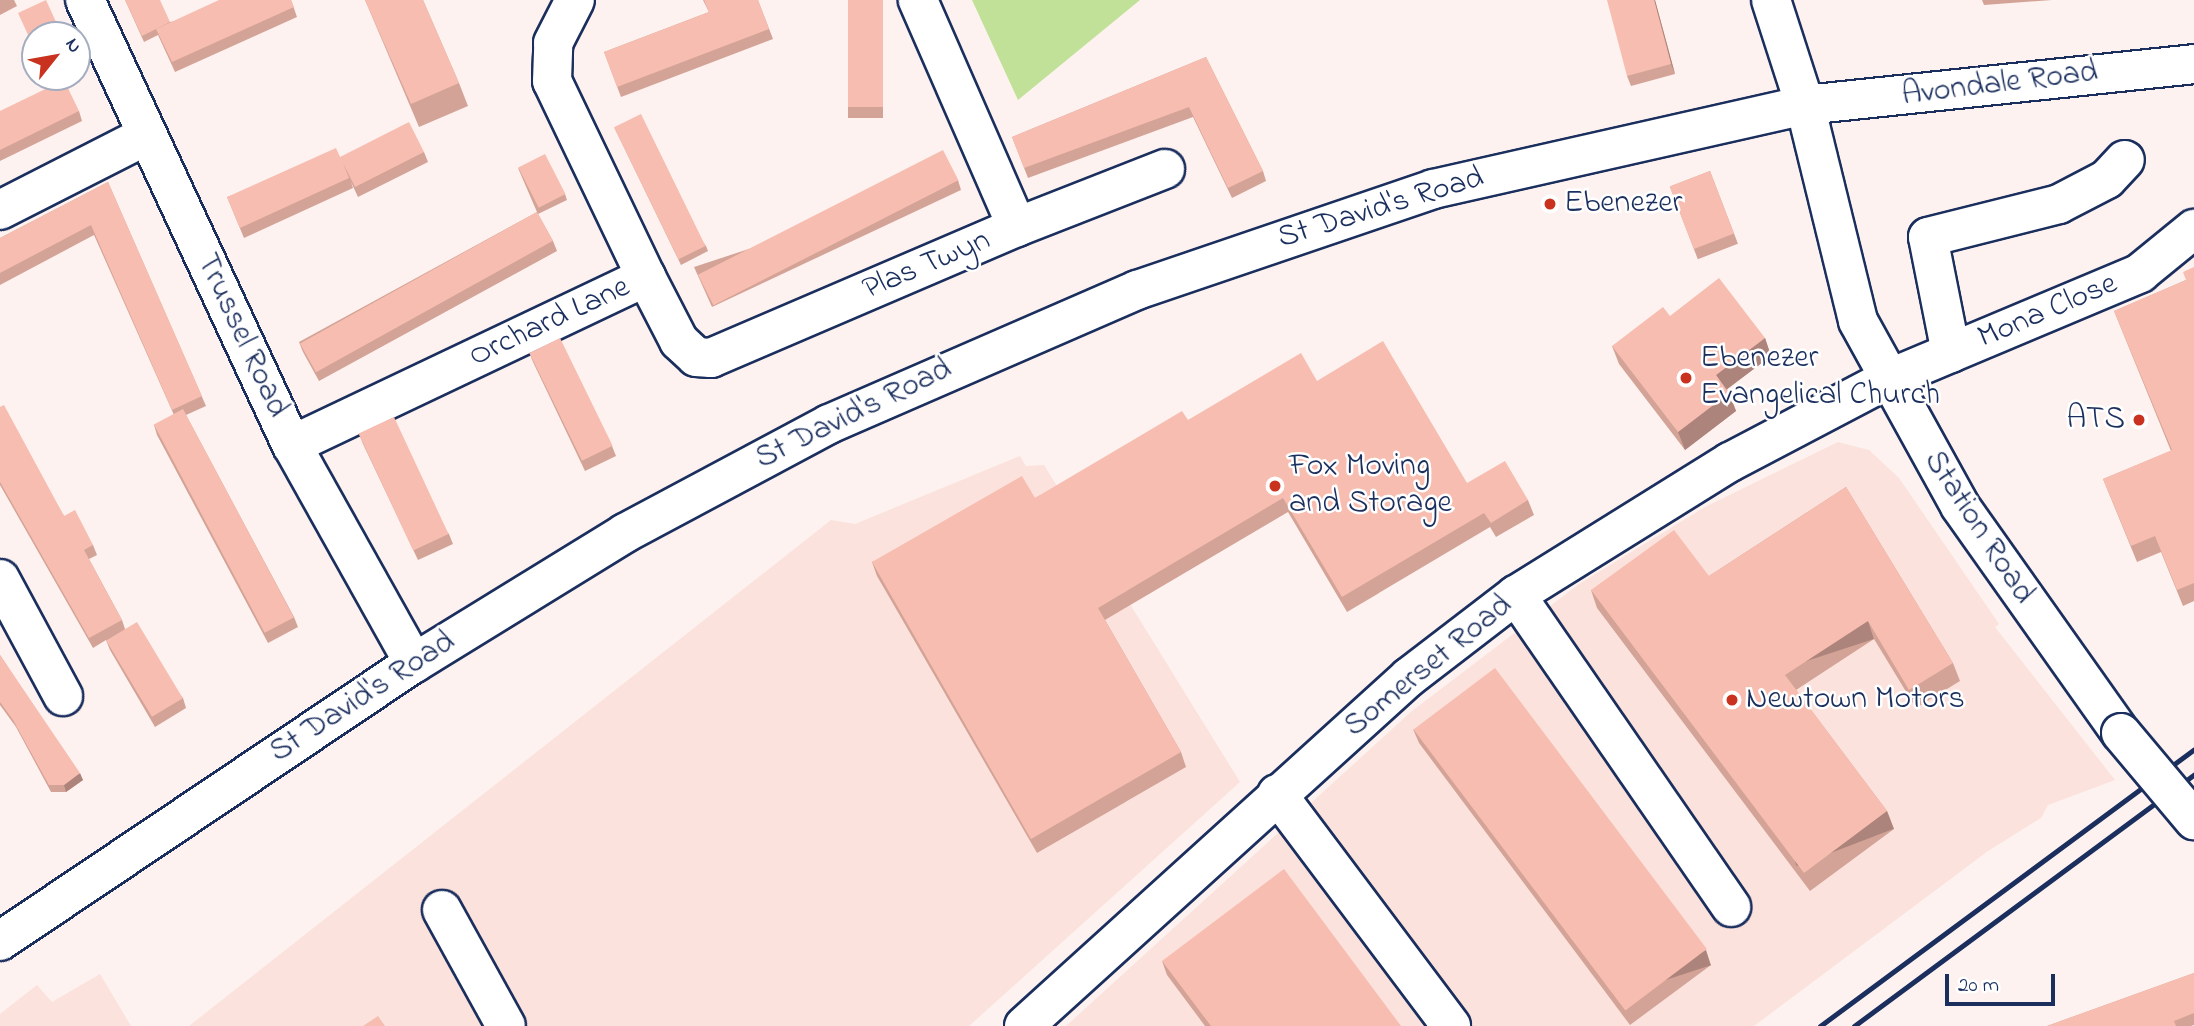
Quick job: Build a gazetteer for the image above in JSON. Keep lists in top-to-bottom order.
{
  "streets": {
    "street": [
      "Avondale Road",
      "St David's Road",
      "Plas Twyn",
      "Mona Close",
      "Orchard Lane",
      "Trussel Road",
      "Station Road",
      "Somerset Road"
    ]
  },
  "crossings": [
    ["Avondale Road", "St David's Road"],
    ["Avondale Road", "Station Road"],
    ["St David's Road", "Trussel Road"],
    ["St David's Road", "Station Road"],
    ["Plas Twyn", "Orchard Lane"],
    ["Mona Close", "Station Road"],
    ["Mona Close", "Somerset Road"],
    ["Orchard Lane", "Trussel Road"],
    ["Station Road", "Somerset Road"]
  ],
  "places": [
    "Ebenezer",
    "Ebenezer Evangelical Church",
    "ATS",
    "Fox Moving and Storage",
    "Newtown Motors"
  ],
  "scale_bar": "20 m",
  "north": "top right"
}
